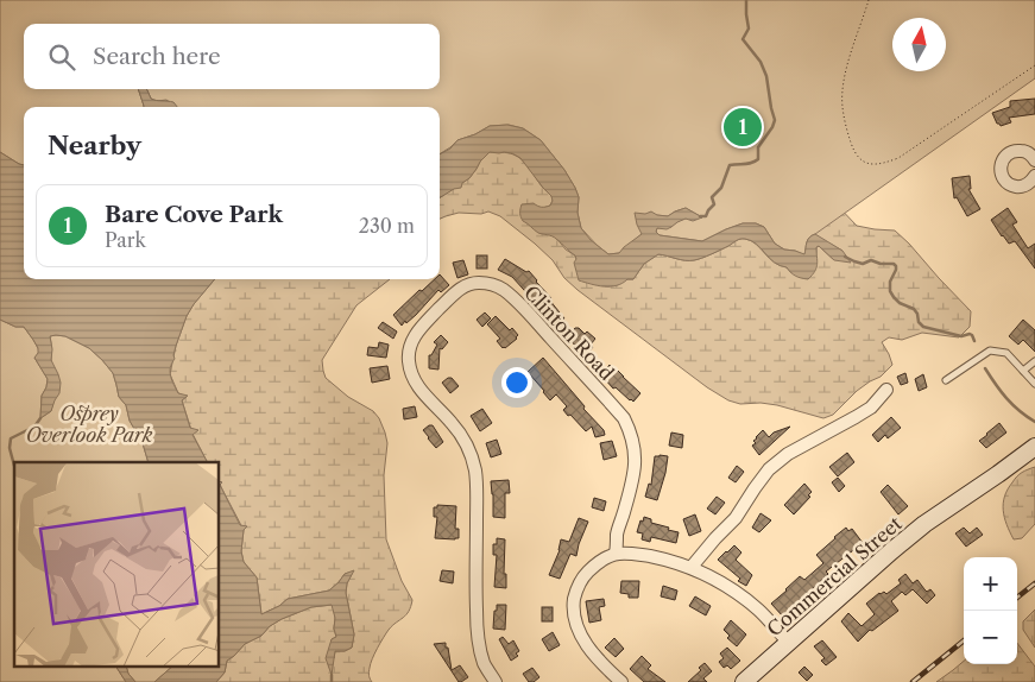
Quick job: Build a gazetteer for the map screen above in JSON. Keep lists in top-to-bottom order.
{
  "streets": {
    "main road": ["Commercial Street"],
    "street": ["Clinton Road"]
  },
  "parks": ["Osprey Overlook Park"],
  "north": "top",
  "page": {
    "search": "Search here",
    "pins": "1",
    "heading": "Nearby",
    "list": [
      {
        "mark": "1",
        "name": "Bare Cove Park",
        "note": "Park",
        "value": "230 m"
      }
    ],
    "map_buttons": ["+", "−"]
  }
}
